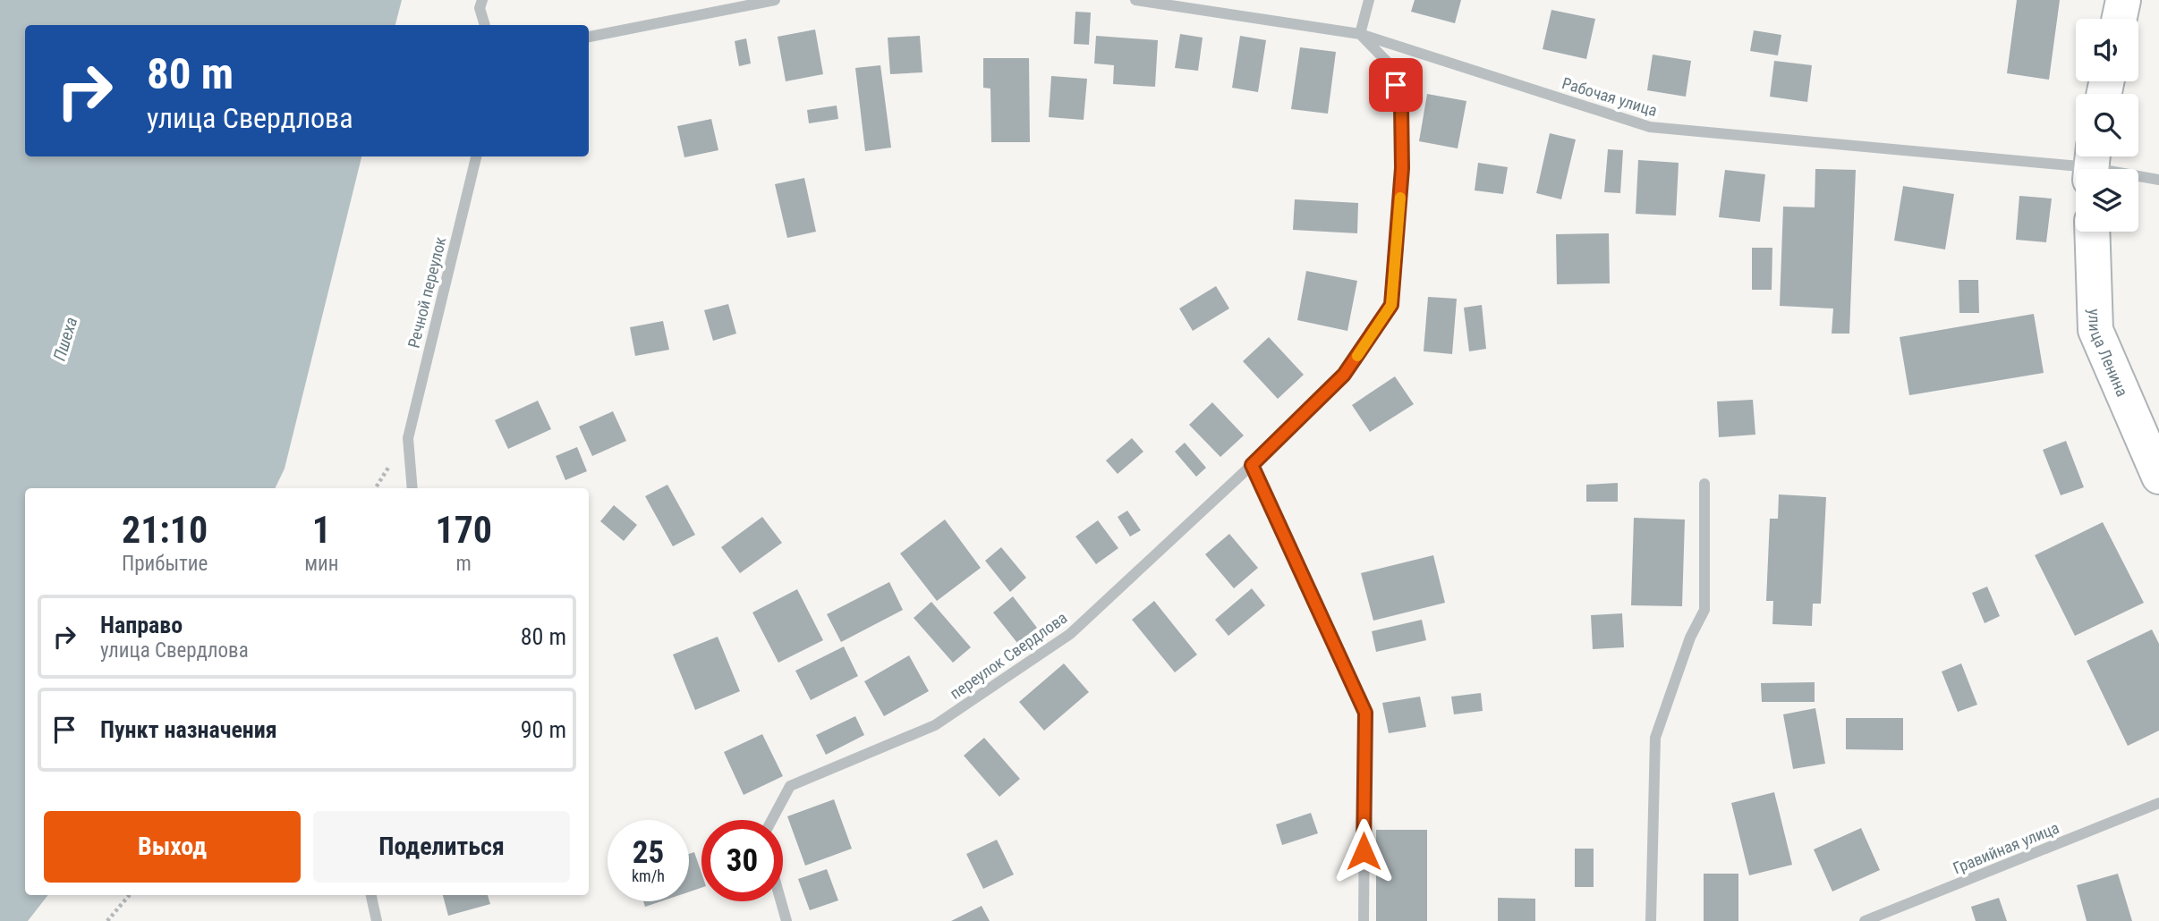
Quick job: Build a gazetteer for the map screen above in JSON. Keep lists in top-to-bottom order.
{
  "streets": {
    "main road": ["улица Ленина"],
    "street": [
      "Рабочая улица",
      "Речной переулок",
      "переулок Свердлова",
      "Гравийная улица"
    ]
  },
  "crossings": [
    ["Рабочая улица", "переулок Свердлова"]
  ],
  "water": ["Пшеха"],
  "page": {
    "turn": ["80 m", "улица Свердлова"],
    "eta": [
      "21:10",
      "Прибытие",
      "1",
      "мин",
      "170",
      "m"
    ],
    "list": [
      {
        "name": "Направо",
        "note": "улица Свердлова",
        "value": "80 m"
      },
      {
        "name": "Пункт назначения",
        "value": "90 m"
      }
    ],
    "buttons": ["Выход", "Поделиться"],
    "speed": "25 km/h",
    "limit": "30"
  }
}
